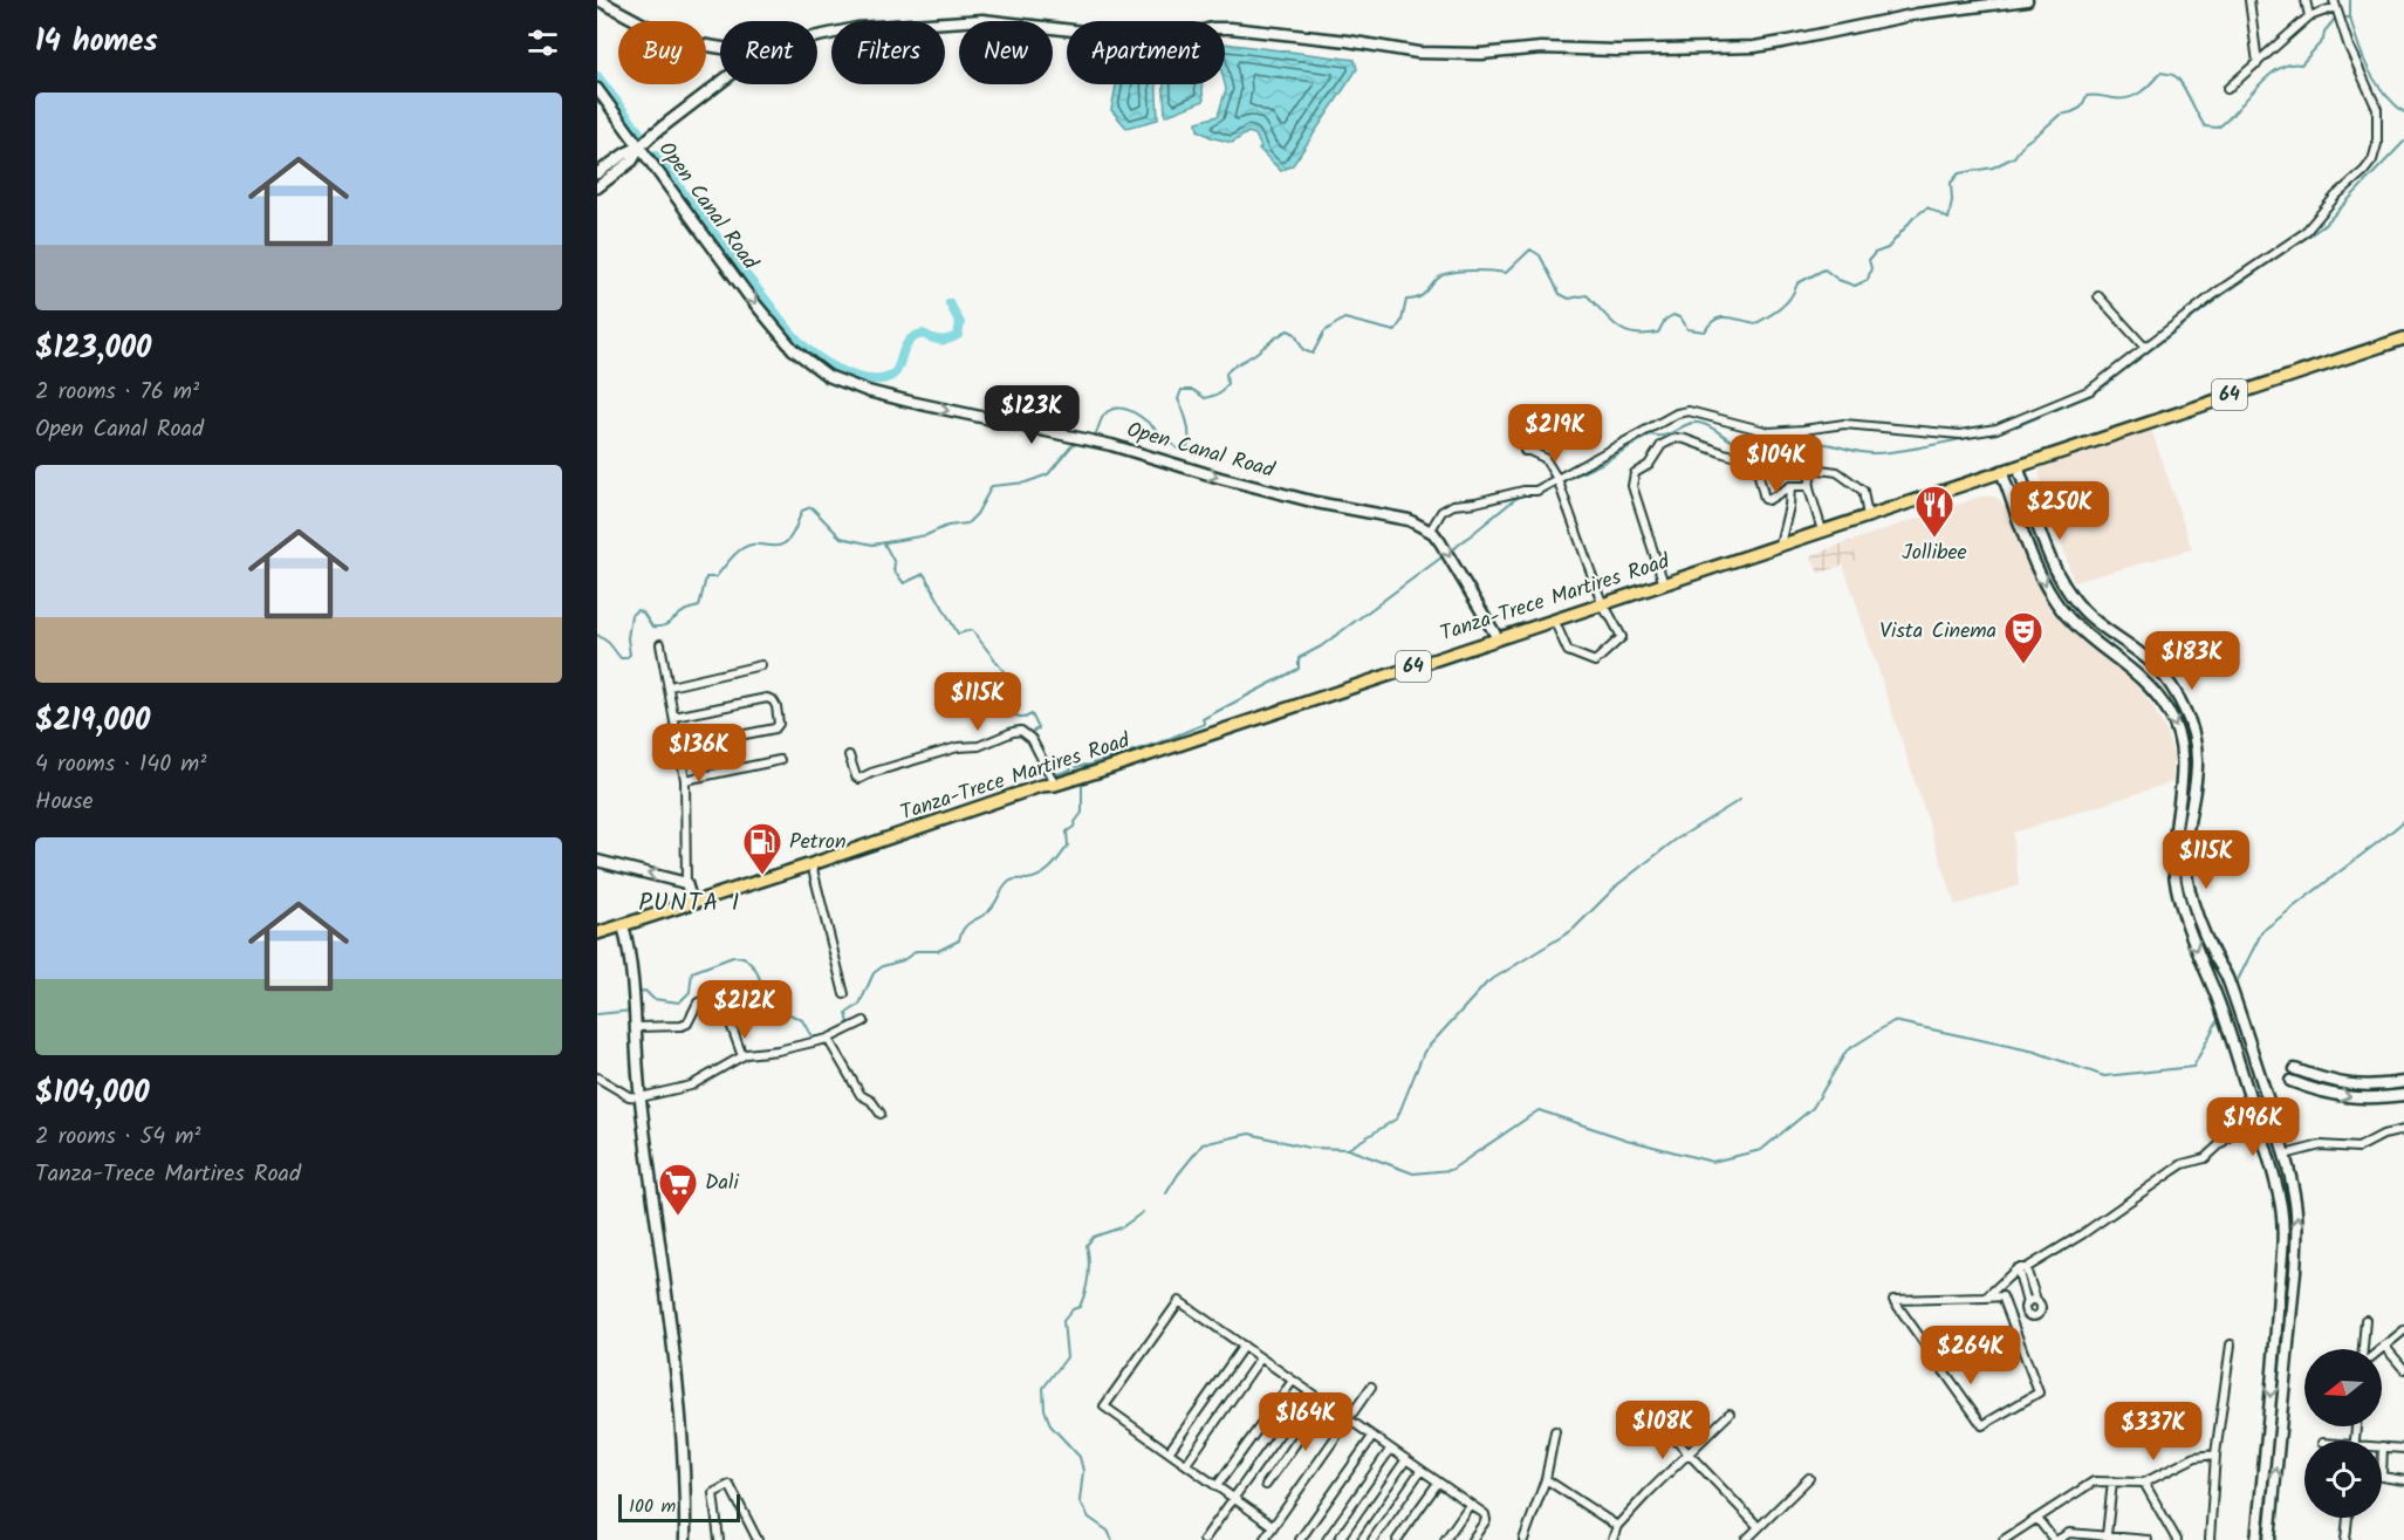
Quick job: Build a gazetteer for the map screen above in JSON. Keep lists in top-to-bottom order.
{
  "streets": {
    "main road": ["64", "Tanza-Trece Martires Road"],
    "street": ["Open Canal Road"]
  },
  "one_way": ["Open Canal Road"],
  "districts": ["PUNTA I"],
  "places": {
    "restaurant": ["Jollibee"],
    "theatre": ["Vista Cinema"],
    "fuel station": ["Petron"],
    "supermarket": ["Dali"]
  },
  "scale_bar": "100 m",
  "north": "left",
  "page": {
    "heading": "14 homes",
    "chip": [
      "Buy",
      "Rent",
      "Filters",
      "New",
      "Apartment"
    ],
    "list": [
      {
        "name": "$123,000",
        "note": "2 rooms · 76 m² · Open Canal Road"
      },
      {
        "name": "$219,000",
        "note": "4 rooms · 140 m² · House"
      },
      {
        "name": "$104,000",
        "note": "2 rooms · 54 m² · Tanza-Trece Martires Road"
      }
    ],
    "price": [
      "$123K",
      "$219K",
      "$104K",
      "$250K",
      "$183K",
      "$115K",
      "$136K",
      "$115K",
      "$212K",
      "$196K",
      "$264K",
      "$164K",
      "$108K",
      "$337K"
    ],
    "scale": "100 m"
  }
}
